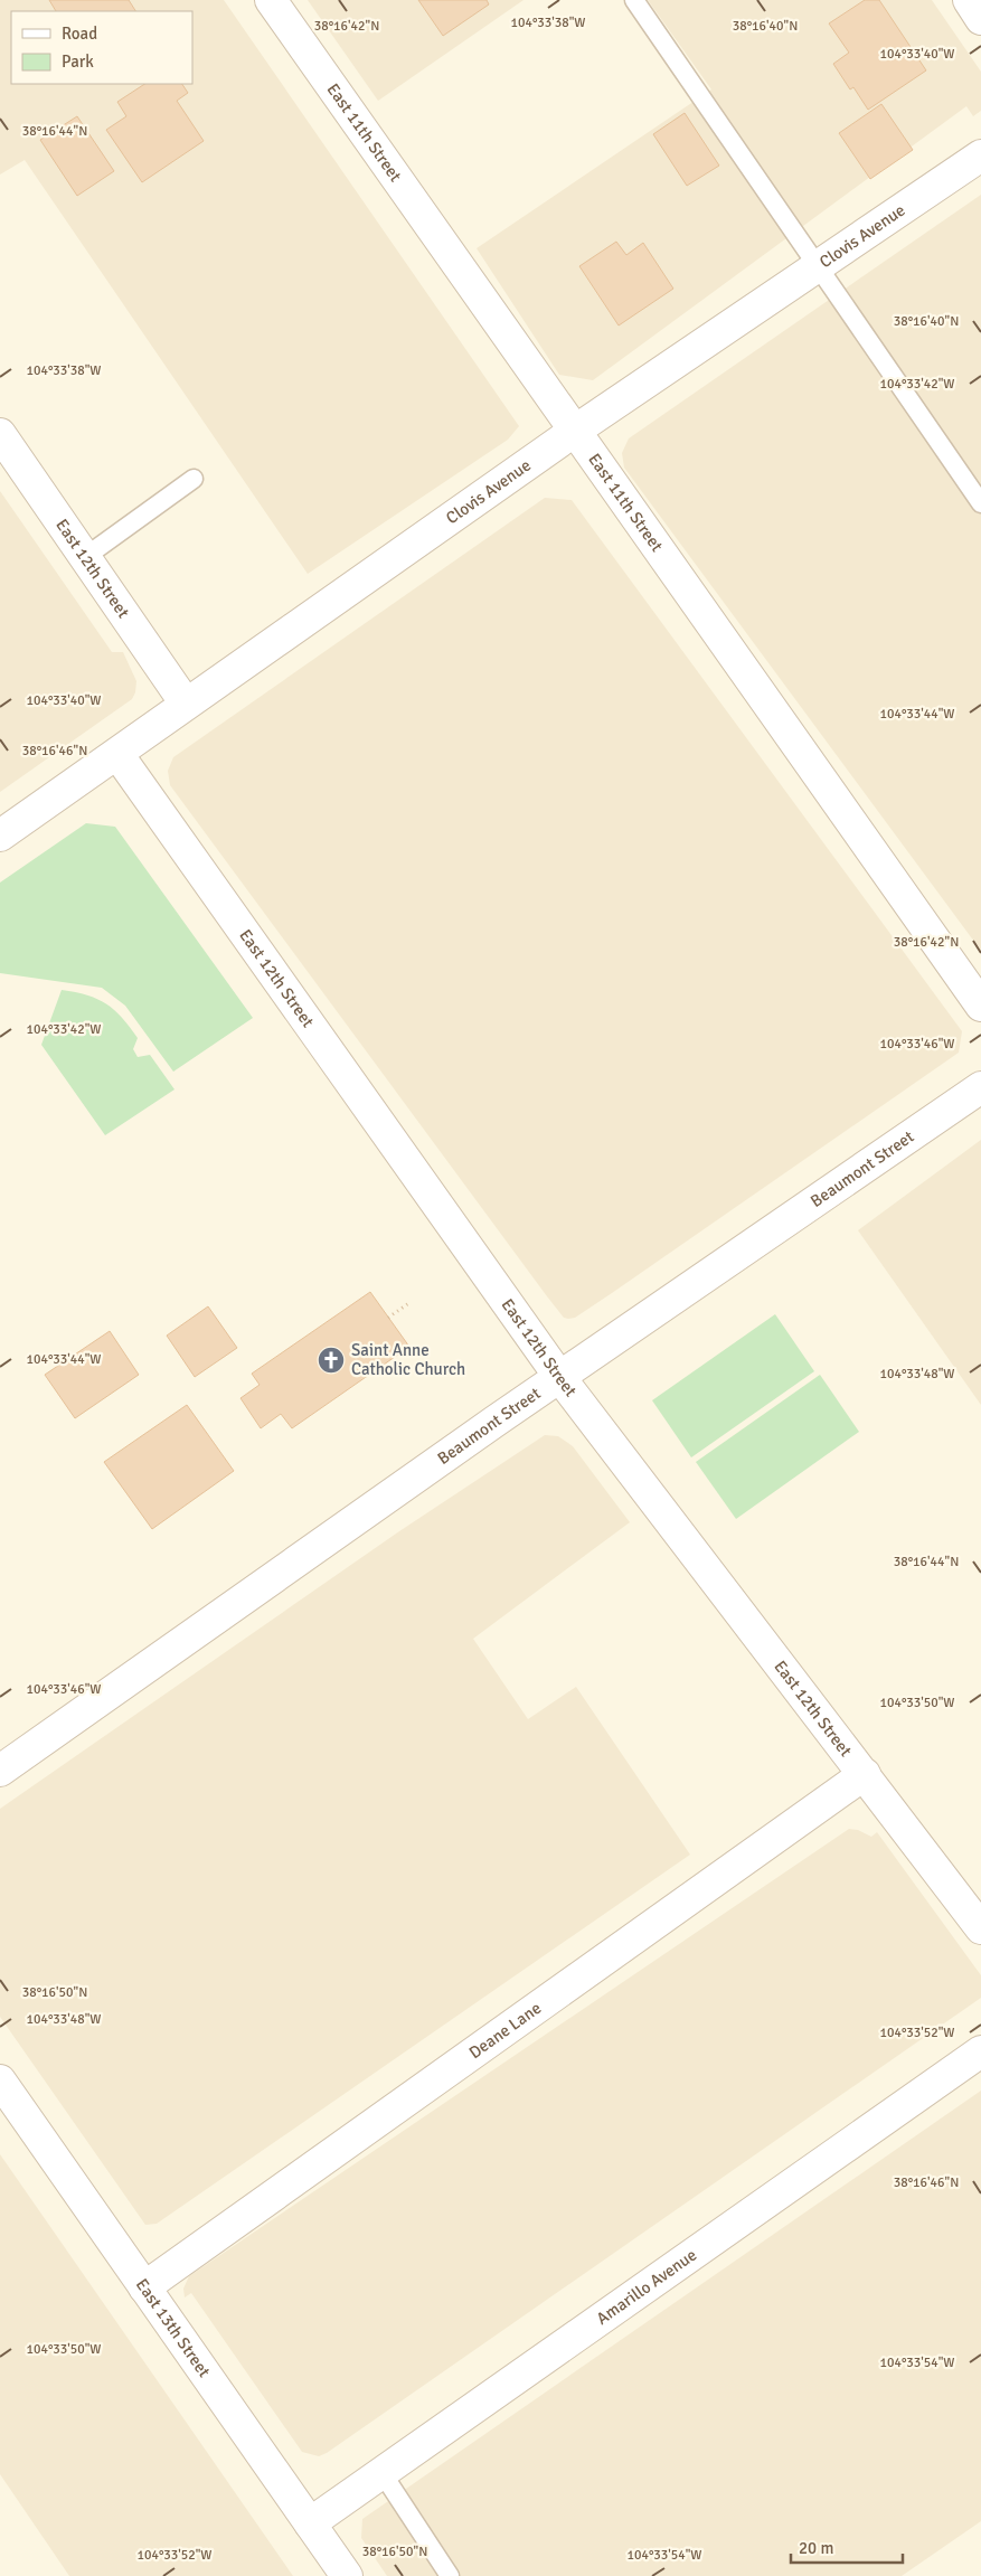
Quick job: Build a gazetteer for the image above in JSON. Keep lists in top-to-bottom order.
{
  "streets": {
    "street": [
      "East 11th Street",
      "Clovis Avenue",
      "East 12th Street",
      "Beaumont Street",
      "Deane Lane",
      "Amarillo Avenue",
      "East 13th Street"
    ]
  },
  "crossings": [
    ["East 11th Street", "Clovis Avenue"],
    ["Clovis Avenue", "East 12th Street"],
    ["East 12th Street", "Beaumont Street"],
    ["East 12th Street", "Deane Lane"],
    ["Deane Lane", "East 13th Street"],
    ["Amarillo Avenue", "East 13th Street"]
  ],
  "places": {
    "church": ["Saint Anne Catholic Church"]
  },
  "legend": ["Road", "Park"],
  "scale_bar": "20 m",
  "coordinates": [
    "104°33'38\"W",
    "38°16'42\"N",
    "38°16'40\"N",
    "104°33'40\"W",
    "38°16'44\"N",
    "104°33'42\"W",
    "104°33'44\"W",
    "38°16'46\"N",
    "104°33'46\"W",
    "104°33'48\"W",
    "104°33'50\"W",
    "38°16'50\"N",
    "104°33'52\"W",
    "104°33'54\"W"
  ]
}
